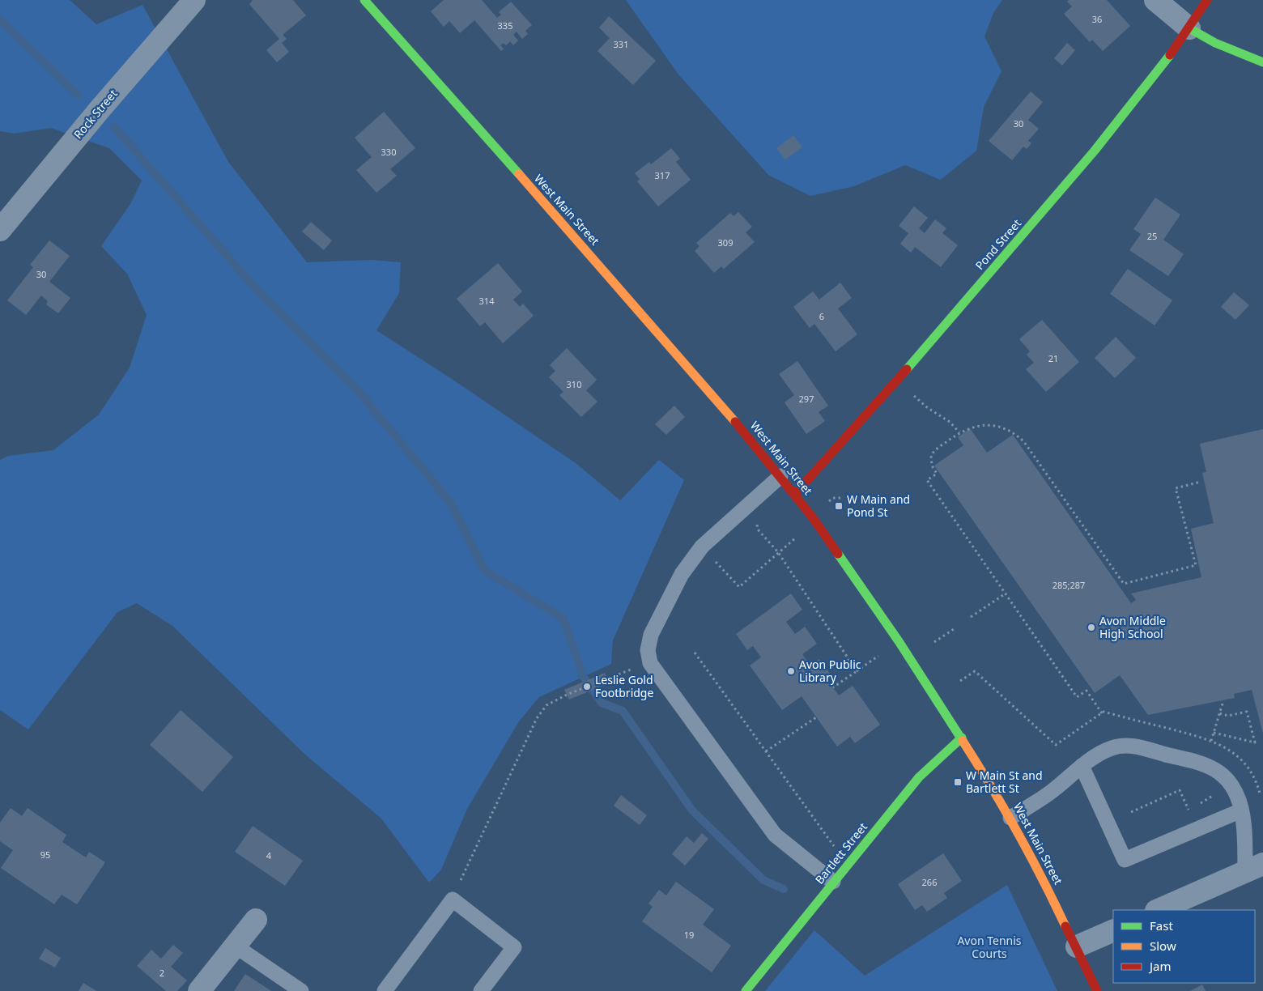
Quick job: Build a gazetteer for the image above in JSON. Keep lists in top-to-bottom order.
{
  "streets": {
    "main road": ["West Main Street", "Pond Street", "Bartlett Street"],
    "street": ["Rock Street"]
  },
  "crossings": [
    ["West Main Street", "Pond Street"],
    ["West Main Street", "Bartlett Street"]
  ],
  "parks": ["Avon Tennis Courts"],
  "places": {
    "transit": ["W Main and Pond St", "W Main St and Bartlett St"],
    "other": ["Avon Middle High School", "Avon Public Library", "Leslie Gold Footbridge"]
  },
  "house_numbers": [
    "36",
    "335",
    "331",
    "30",
    "330",
    "317",
    "25",
    "309",
    "30",
    "314",
    "6",
    "21",
    "310",
    "297",
    "285;287",
    "95",
    "4",
    "266",
    "19",
    "2"
  ],
  "legend": ["Fast", "Slow", "Jam"]
}
